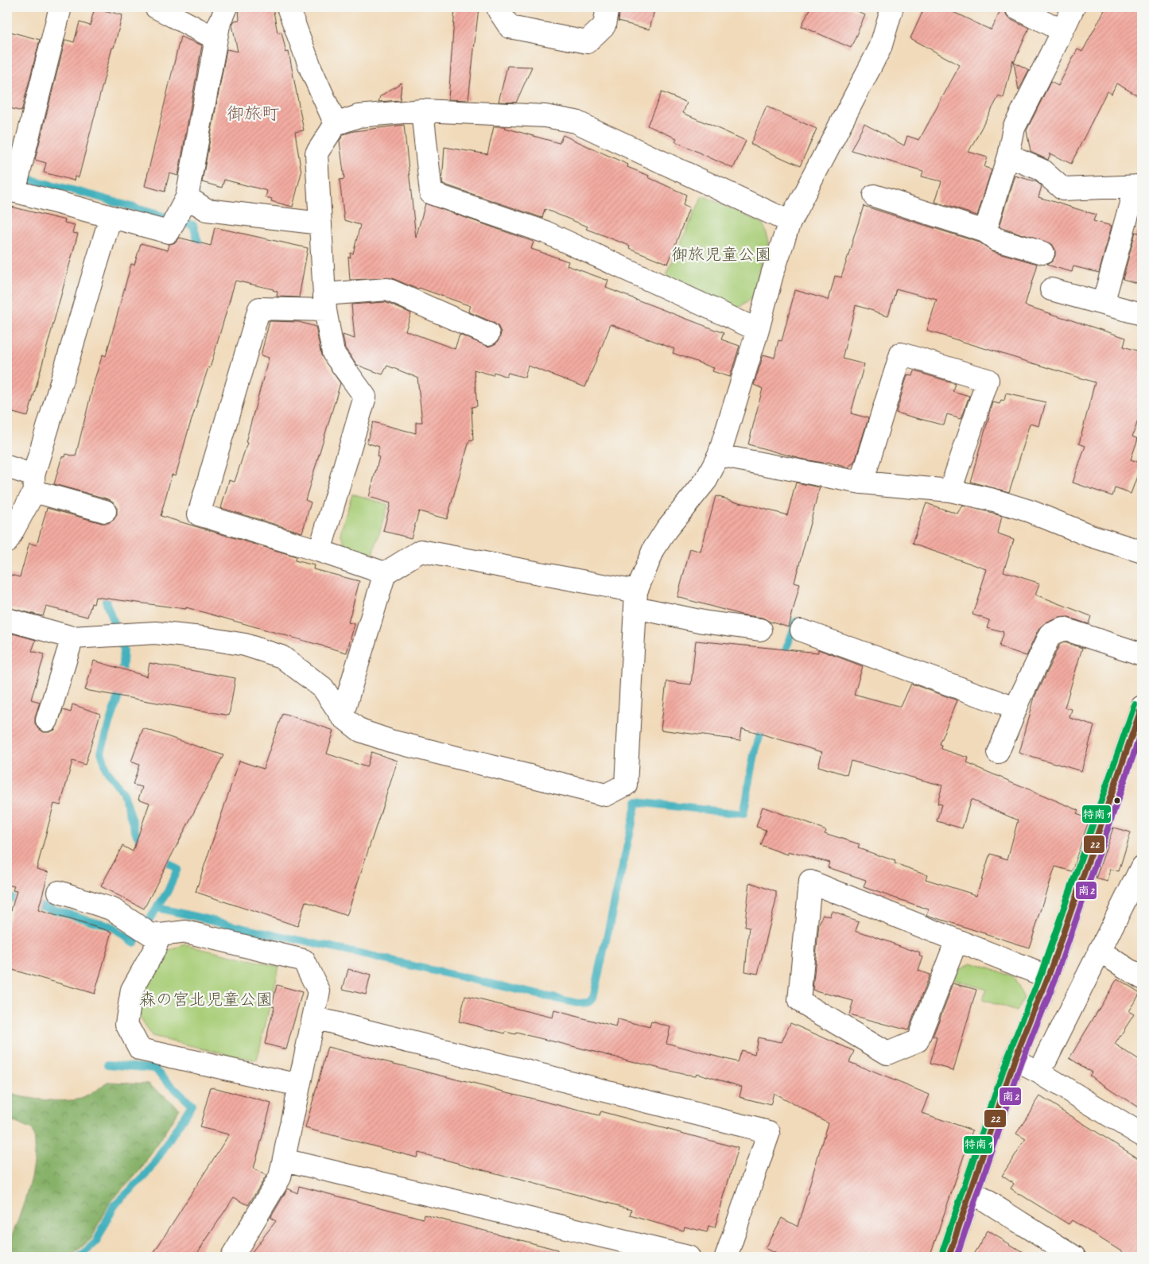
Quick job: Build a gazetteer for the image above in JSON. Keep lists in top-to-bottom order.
{
  "districts": ["御旅町"],
  "parks": ["御旅児童公園", "森の宮北児童公園"],
  "lines": ["transit line 特南1", "transit line 22", "transit line 南2"]
}
